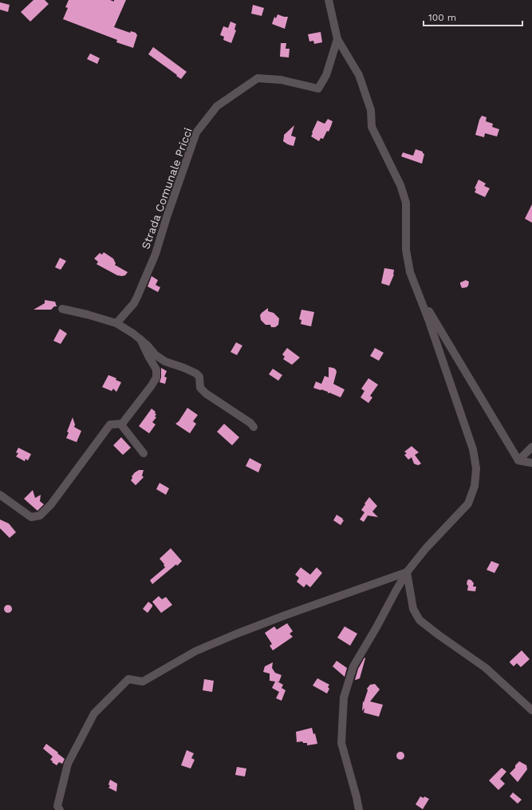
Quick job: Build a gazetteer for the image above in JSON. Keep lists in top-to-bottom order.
{
  "streets": {
    "street": ["Strada Comunale Pricci"]
  },
  "scale_bar": "100 m"
}
